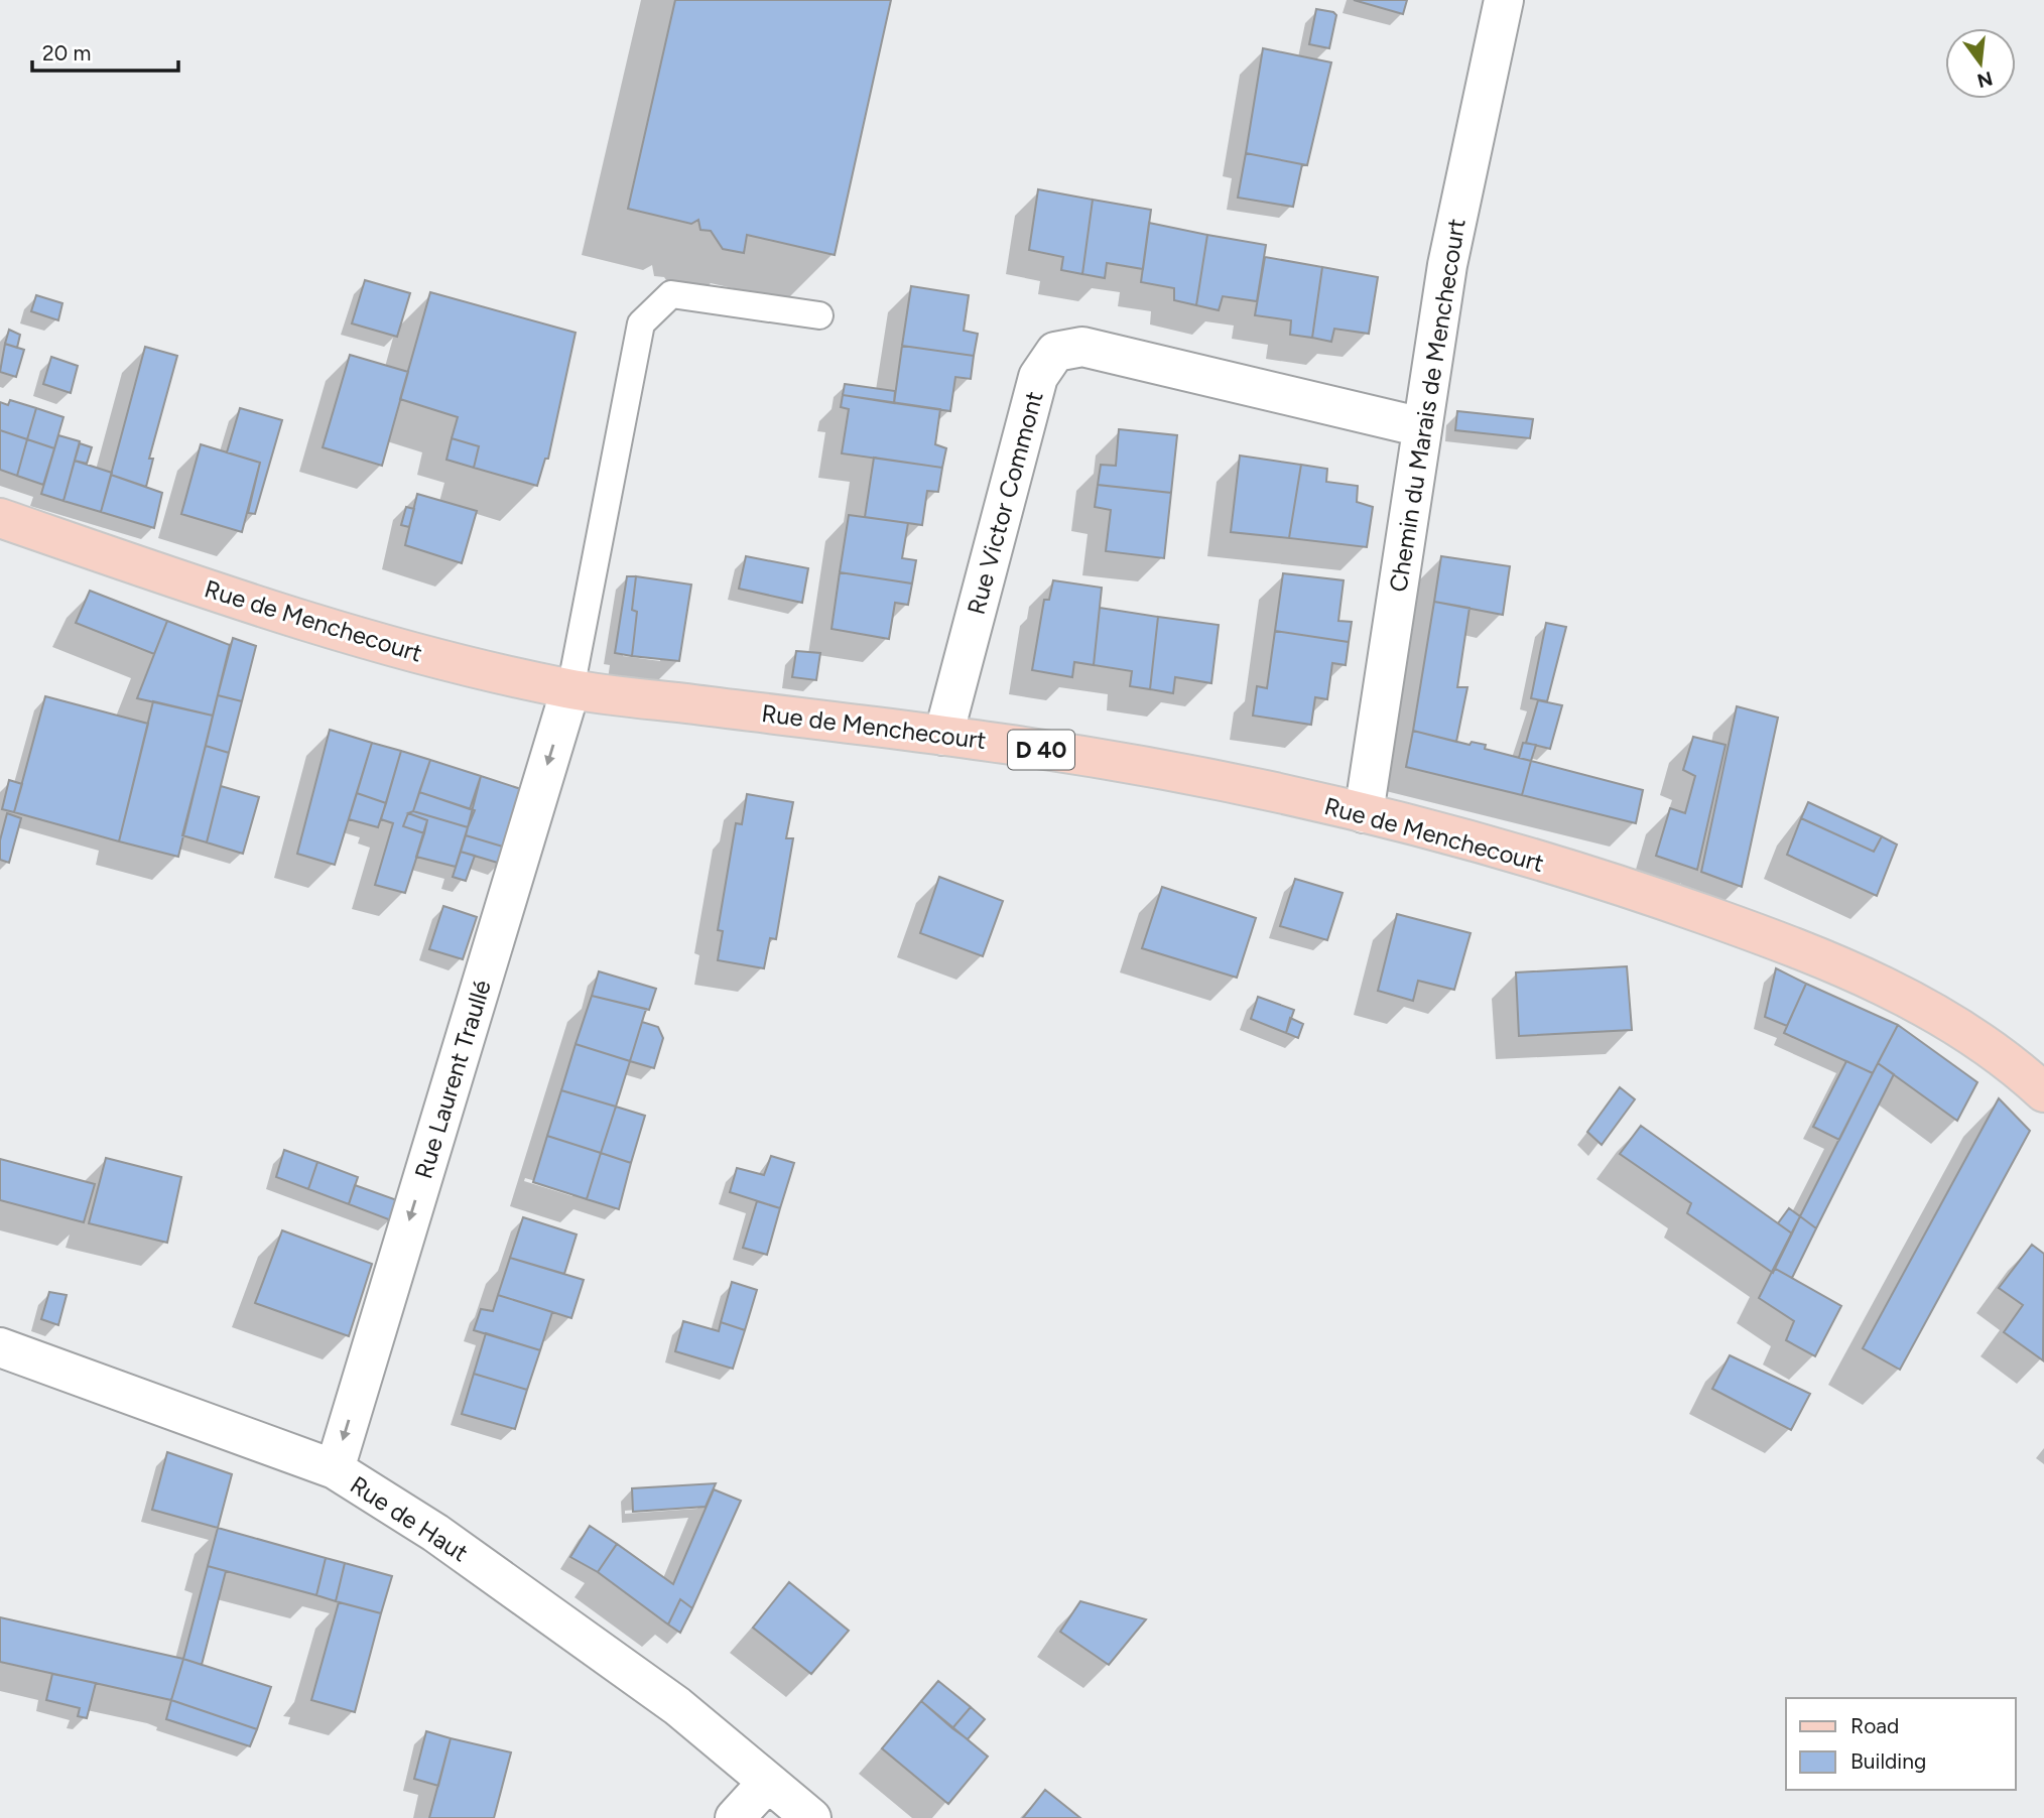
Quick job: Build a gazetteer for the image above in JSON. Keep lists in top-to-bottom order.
{
  "streets": {
    "main road": ["Rue de Menchecourt", "D 40"],
    "street": [
      "Chemin du Marais de Menchecourt",
      "Rue Victor Commont",
      "Rue Laurent Traullé",
      "Rue de Haut"
    ]
  },
  "crossings": [
    ["Chemin du Marais de Menchecourt", "Rue Victor Commont"],
    ["Chemin du Marais de Menchecourt", "Rue de Menchecourt"],
    ["Rue Victor Commont", "Rue de Menchecourt"],
    ["Rue de Menchecourt", "Rue Laurent Traullé"],
    ["Rue Laurent Traullé", "Rue de Haut"]
  ],
  "one_way": ["Rue Laurent Traullé"],
  "legend": ["Road", "Building"],
  "scale_bar": "20 m",
  "north": "bottom"
}
